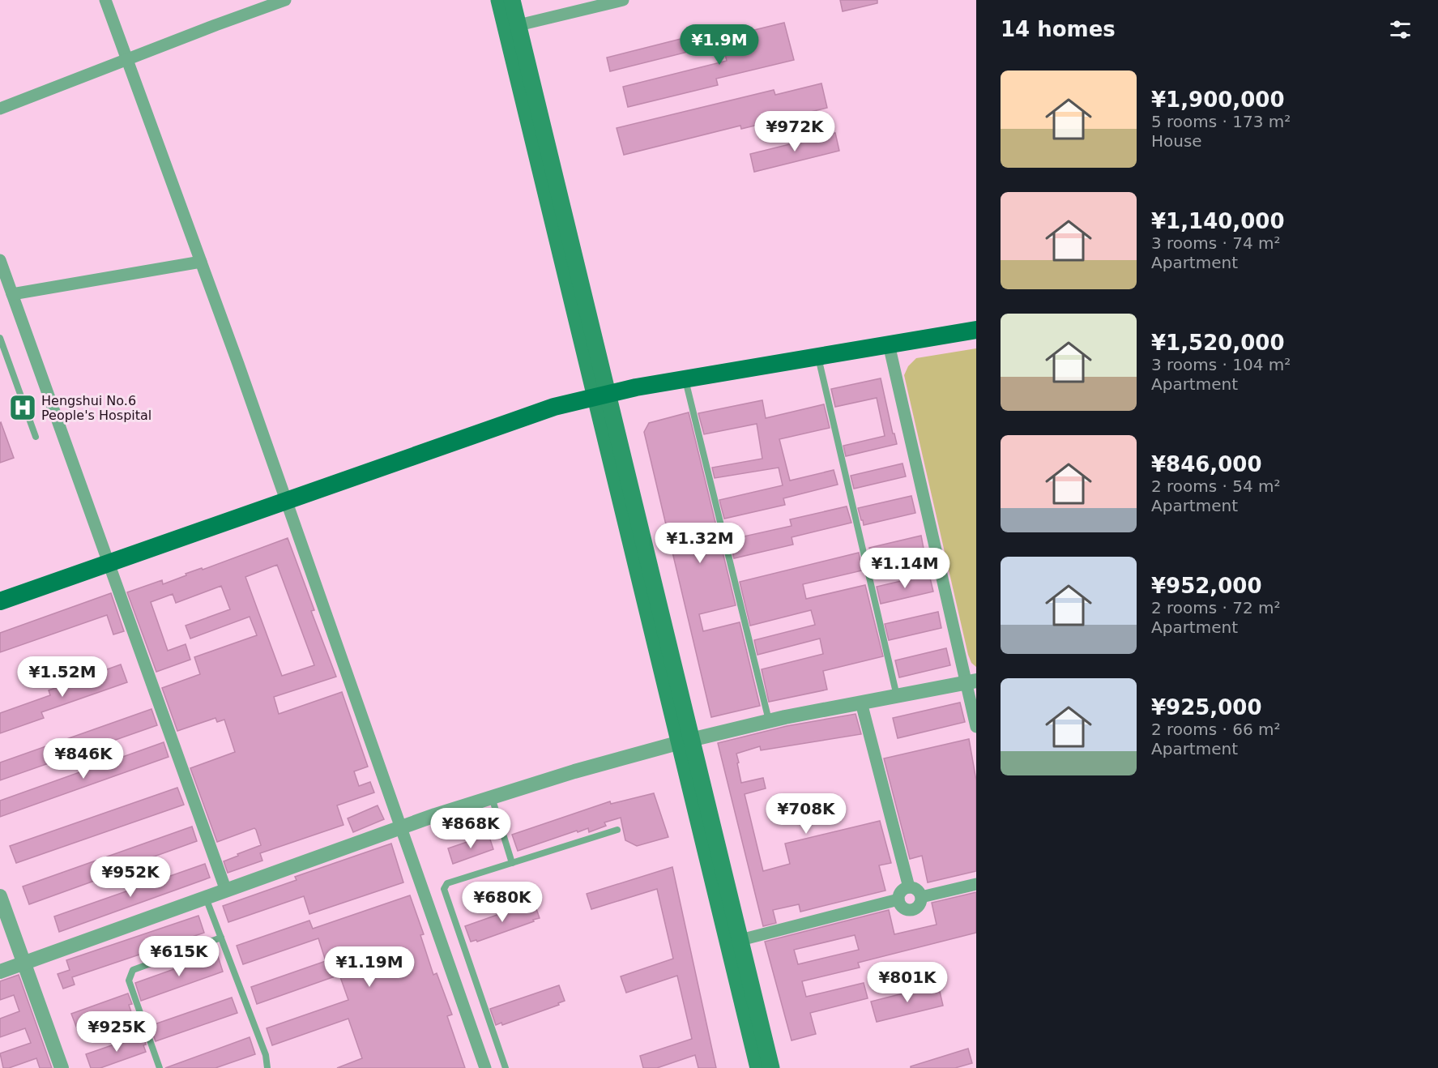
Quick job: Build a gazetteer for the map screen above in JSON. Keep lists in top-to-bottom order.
{
  "places": {
    "hospital": ["Hengshui No.6 People's Hospital"]
  },
  "page": {
    "heading": "14 homes",
    "price": [
      "¥1.9M",
      "¥972K",
      "¥1.32M",
      "¥1.14M",
      "¥1.52M",
      "¥846K",
      "¥708K",
      "¥868K",
      "¥952K",
      "¥680K",
      "¥615K",
      "¥1.19M",
      "¥801K",
      "¥925K"
    ],
    "list": [
      {
        "name": "¥1,900,000",
        "note": "5 rooms · 173 m² · House"
      },
      {
        "name": "¥1,140,000",
        "note": "3 rooms · 74 m² · Apartment"
      },
      {
        "name": "¥1,520,000",
        "note": "3 rooms · 104 m² · Apartment"
      },
      {
        "name": "¥846,000",
        "note": "2 rooms · 54 m² · Apartment"
      },
      {
        "name": "¥952,000",
        "note": "2 rooms · 72 m² · Apartment"
      },
      {
        "name": "¥925,000",
        "note": "2 rooms · 66 m² · Apartment"
      }
    ]
  }
}
